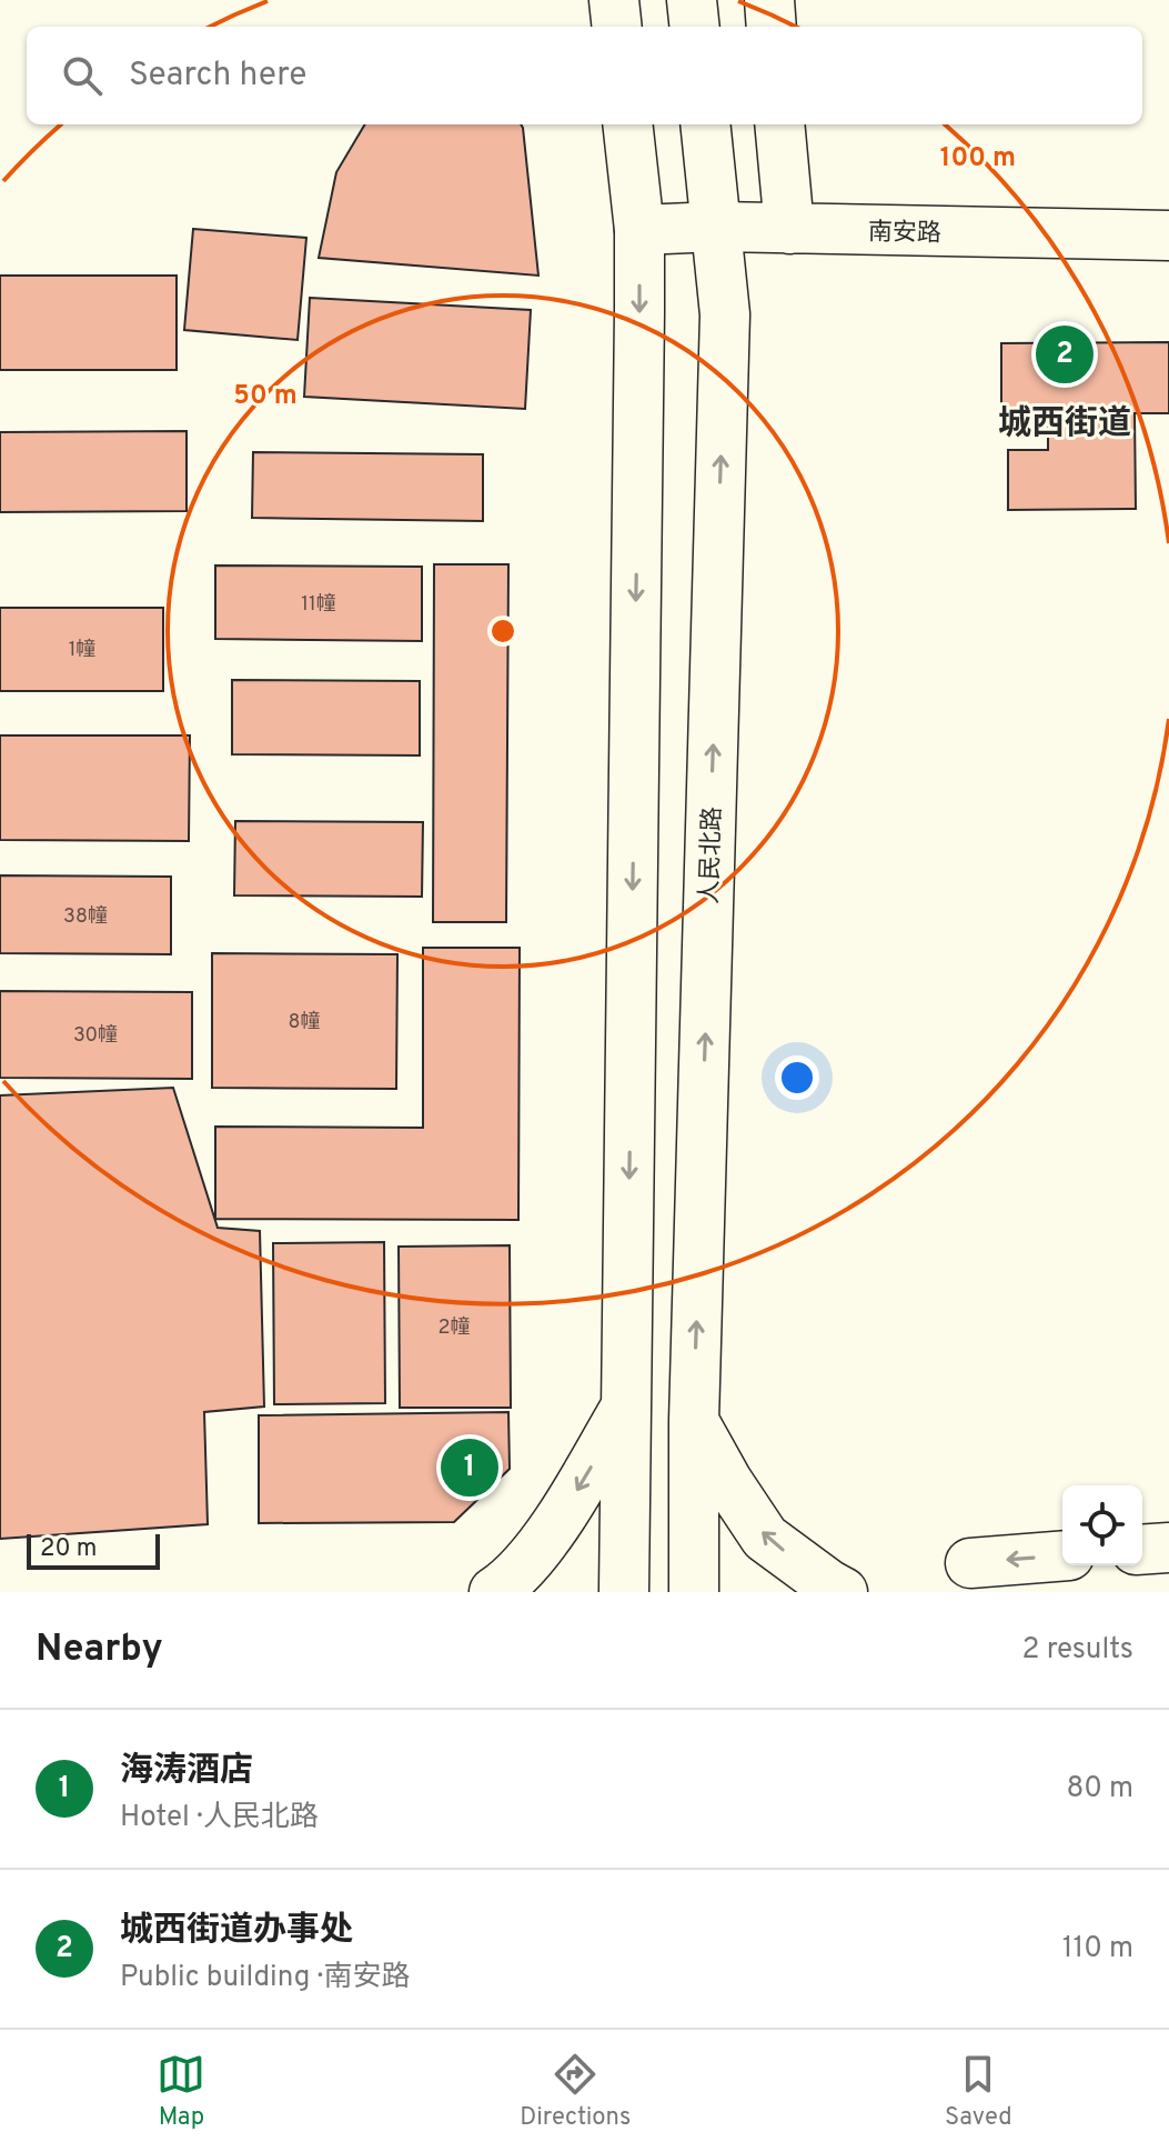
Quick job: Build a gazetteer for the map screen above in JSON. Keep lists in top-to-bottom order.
{
  "streets": {
    "main road": ["南安路", "人民北路"]
  },
  "crossings": [
    ["南安路", "人民北路"]
  ],
  "districts": ["城西街道"],
  "house_numbers": [
    "11幢",
    "1幢",
    "38幢",
    "8幢",
    "30幢",
    "2幢"
  ],
  "scale_bar": "20 m",
  "page": {
    "search": "Search here",
    "pins": ["2", "1"],
    "scale": "20 m",
    "heading": ["Nearby", "2 results"],
    "list": [
      {
        "mark": "1",
        "name": "海涛酒店",
        "note": "Hotel · 人民北路",
        "value": "80 m"
      },
      {
        "mark": "2",
        "name": "城西街道办事处",
        "note": "Public building · 南安路",
        "value": "110 m"
      }
    ],
    "nav": ["Map", "Directions", "Saved"]
  },
  "rings": ["100 m", "50 m"]
}
